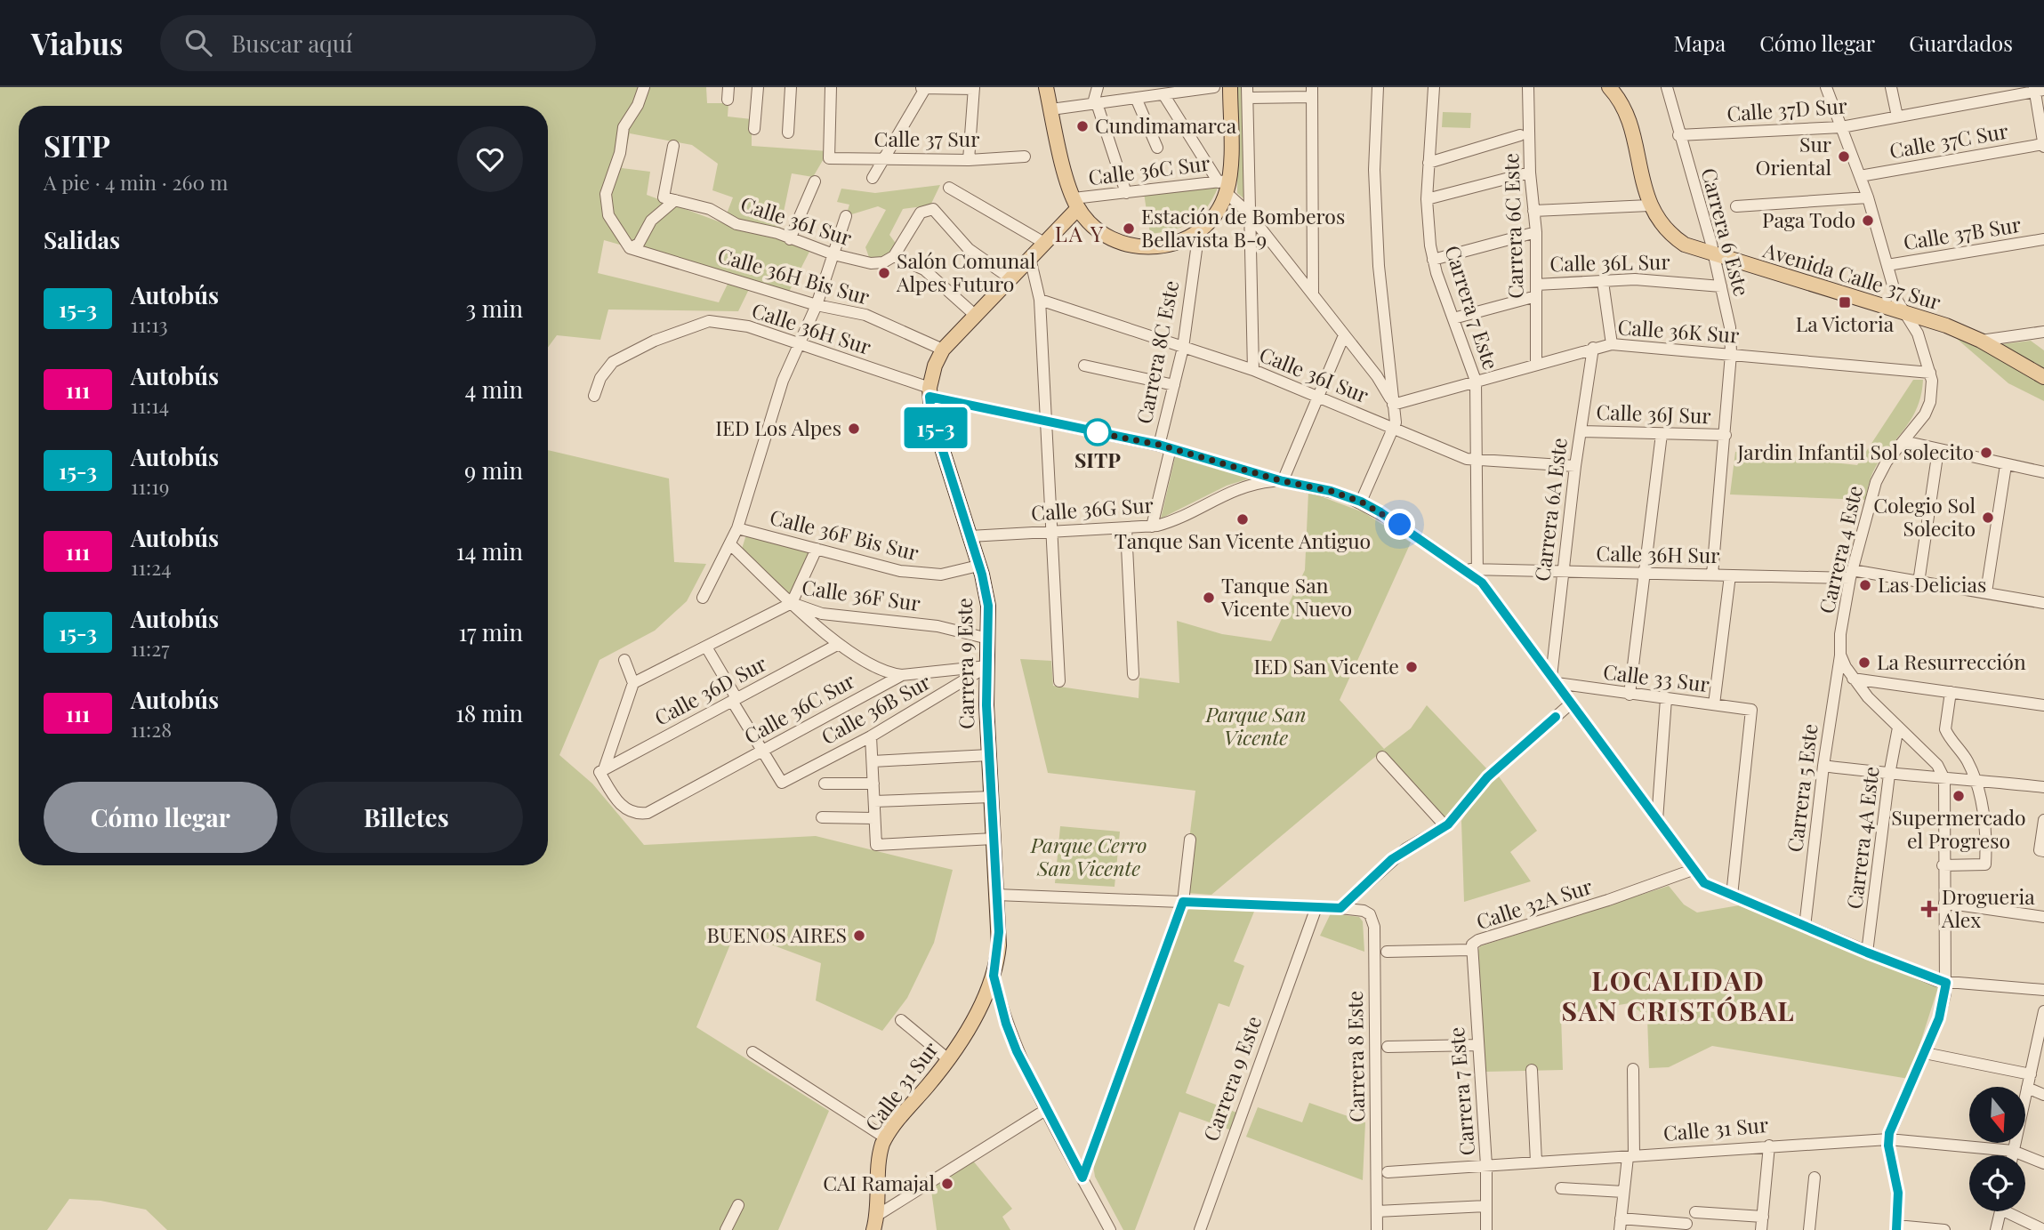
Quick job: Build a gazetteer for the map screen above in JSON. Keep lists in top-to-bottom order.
{
  "streets": {
    "main road": ["Avenida Calle 37 Sur", "Carrera 9 Este", "Calle 31 Sur"],
    "street": [
      "Calle 37D Sur",
      "Calle 37 Sur",
      "Calle 37C Sur",
      "Calle 36C Sur",
      "Calle 36I Sur",
      "Carrera 6C Este",
      "Carrera 6 Este",
      "Calle 37B Sur",
      "Calle 36L Sur",
      "Calle 36H Bis Sur",
      "Carrera 7 Este",
      "Calle 36H Sur",
      "Calle 36K Sur",
      "Carrera 8C Este",
      "Calle 36J Sur",
      "Calle 36G Sur",
      "Carrera 6A Este",
      "Calle 36F Bis Sur",
      "Carrera 4 Este",
      "Calle 36F Sur",
      "Calle 33 Sur",
      "Calle 36D Sur",
      "Calle 36B Sur",
      "Carrera 5 Este",
      "Carrera 4A Este",
      "Calle 32A Sur",
      "Carrera 8 Este"
    ]
  },
  "crossings": [
    ["Calle 37D Sur", "Carrera 6 Este"],
    ["Calle 37D Sur", "Carrera 4 Este"],
    ["Calle 37C Sur", "Carrera 4 Este"],
    ["Calle 36C Sur", "Carrera 9 Este"],
    ["Calle 36C Sur", "Calle 36D Sur"],
    ["Calle 36C Sur", "Calle 36B Sur"],
    ["Calle 36I Sur", "Carrera 7 Este"],
    ["Calle 36I Sur", "Carrera 8C Este"],
    ["Calle 36I Sur", "Carrera 6A Este"],
    ["Carrera 6C Este", "Calle 36L Sur"],
    ["Carrera 6C Este", "Calle 36K Sur"],
    ["Carrera 6 Este", "Calle 36L Sur"],
    ["Carrera 6 Este", "Avenida Calle 37 Sur"],
    ["Carrera 6 Este", "Calle 36H Sur"],
    ["Carrera 6 Este", "Calle 36K Sur"],
    ["Carrera 6 Este", "Calle 36J Sur"],
    ["Calle 37B Sur", "Carrera 4 Este"],
    ["Calle 36L Sur", "Carrera 7 Este"],
    ["Calle 36H Bis Sur", "Carrera 9 Este"],
    ["Avenida Calle 37 Sur", "Carrera 4 Este"],
    ["Carrera 7 Este", "Calle 36H Sur"],
    ["Carrera 7 Este", "Calle 36K Sur"],
    ["Carrera 7 Este", "Calle 32A Sur"],
    ["Carrera 7 Este", "Calle 31 Sur"],
    ["Calle 36H Sur", "Carrera 8C Este"],
    ["Calle 36H Sur", "Calle 36G Sur"],
    ["Calle 36H Sur", "Carrera 6A Este"],
    ["Calle 36H Sur", "Carrera 4 Este"],
    ["Calle 36H Sur", "Carrera 9 Este"],
    ["Calle 36K Sur", "Carrera 6A Este"],
    ["Calle 36K Sur", "Carrera 4 Este"],
    ["Carrera 8C Este", "Calle 36G Sur"],
    ["Calle 36J Sur", "Carrera 6A Este"],
    ["Calle 36G Sur", "Carrera 9 Este"],
    ["Carrera 6A Este", "Calle 33 Sur"],
    ["Calle 36F Bis Sur", "Carrera 9 Este"],
    ["Carrera 4 Este", "Carrera 5 Este"],
    ["Calle 36F Sur", "Carrera 9 Este"],
    ["Carrera 9 Este", "Calle 36B Sur"],
    ["Carrera 9 Este", "Calle 31 Sur"]
  ],
  "districts": ["LA Y", "LOCALIDAD SAN CRISTÓBAL"],
  "parks": ["Parque San Vicente", "Parque Cerro San Vicente"],
  "places": {
    "other": [
      "Cundimamarca",
      "Sur Oriental",
      "Paga Todo",
      "Estación de Bomberos Bellavista B-9",
      "Salón Comunal Alpes Futuro",
      "IED Los Alpes",
      "SITP",
      "Jardin Infantil Sol solecito",
      "Colegio Sol Solecito",
      "Tanque San Vicente Antiguo",
      "Las Delicias",
      "Tanque San Vicente Nuevo",
      "La Resurrección",
      "IED San Vicente",
      "Supermercado el Progreso",
      "BUENOS AIRES",
      "CAI Ramajal"
    ],
    "transit": ["La Victoria"],
    "health": ["Drogueria Alex"]
  },
  "lines": ["bus line 15-3"],
  "north": "bottom",
  "page": {
    "header": "Viabus",
    "search": "Buscar aquí",
    "nav": ["Mapa", "Cómo llegar", "Guardados"],
    "on_map": "15-3",
    "heading": [
      ["SITP", "A pie · 4 min · 260 m"],
      "Salidas"
    ],
    "list": [
      {
        "mark": "15-3",
        "name": "Autobús",
        "note": "11:13",
        "value": "3 min"
      },
      {
        "mark": "111",
        "name": "Autobús",
        "note": "11:14",
        "value": "4 min"
      },
      {
        "mark": "15-3",
        "name": "Autobús",
        "note": "11:19",
        "value": "9 min"
      },
      {
        "mark": "111",
        "name": "Autobús",
        "note": "11:24",
        "value": "14 min"
      },
      {
        "mark": "15-3",
        "name": "Autobús",
        "note": "11:27",
        "value": "17 min"
      },
      {
        "mark": "111",
        "name": "Autobús",
        "note": "11:28",
        "value": "18 min"
      }
    ],
    "buttons": ["Cómo llegar", "Billetes"]
  }
}
